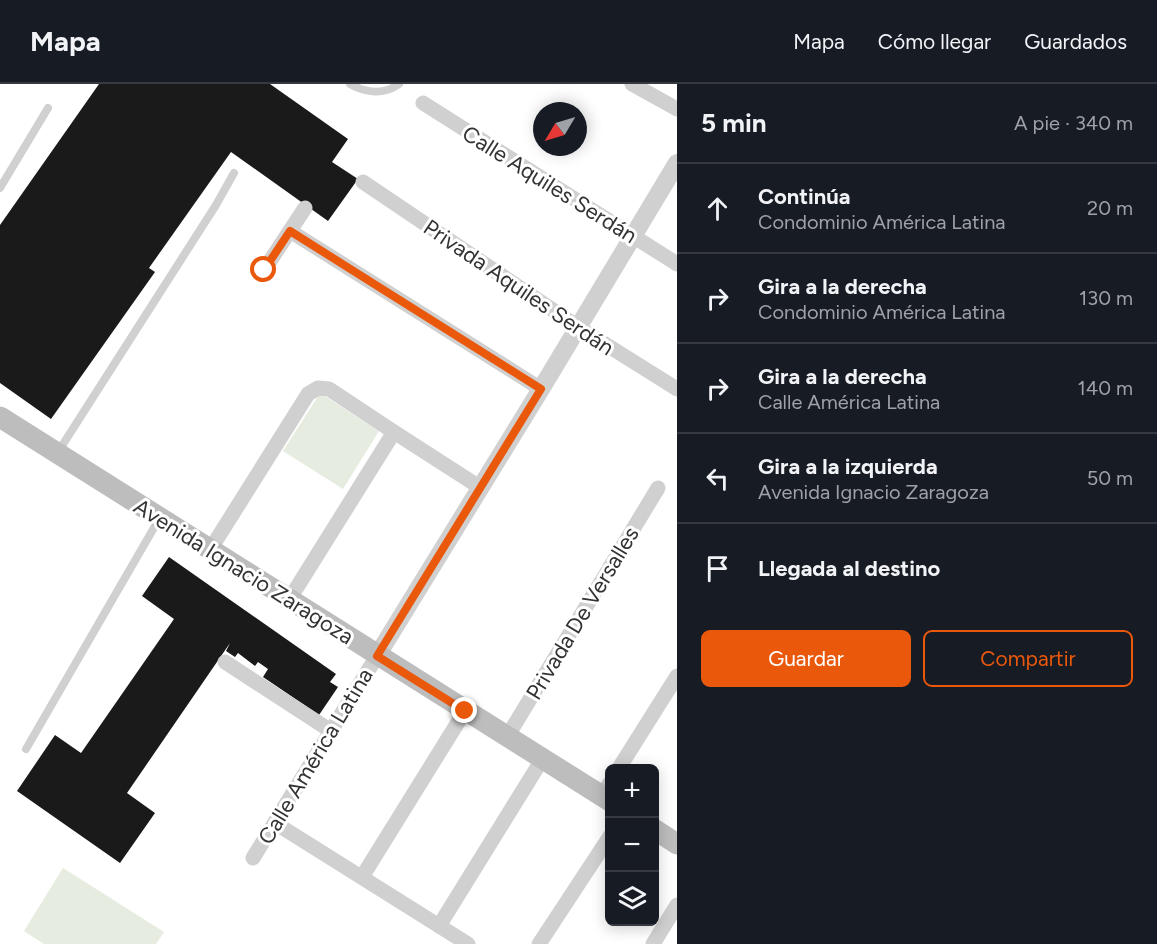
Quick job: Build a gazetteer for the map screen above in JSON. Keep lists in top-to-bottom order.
{
  "streets": {
    "main road": ["Avenida Ignacio Zaragoza"],
    "street": [
      "Calle Aquiles Serdán",
      "Privada Aquiles Serdán",
      "Privada De Versalles",
      "Calle América Latina"
    ]
  },
  "crossings": [
    ["Calle Aquiles Serdán", "Calle América Latina"],
    ["Privada Aquiles Serdán", "Calle América Latina"],
    ["Avenida Ignacio Zaragoza", "Privada De Versalles"],
    ["Avenida Ignacio Zaragoza", "Calle América Latina"]
  ],
  "north": "bottom left",
  "page": {
    "header": "Mapa",
    "nav": ["Mapa", "Cómo llegar", "Guardados"],
    "heading": ["5 min", "A pie · 340 m"],
    "list": [
      ["Continúa", "Condominio América Latina", "20 m"],
      ["Gira a la derecha", "Condominio América Latina", "130 m"],
      ["Gira a la derecha", "Calle América Latina", "140 m"],
      ["Gira a la izquierda", "Avenida Ignacio Zaragoza", "50 m"],
      "Llegada al destino"
    ],
    "buttons": ["Guardar", "Compartir"],
    "map_buttons": ["+", "−"]
  }
}
